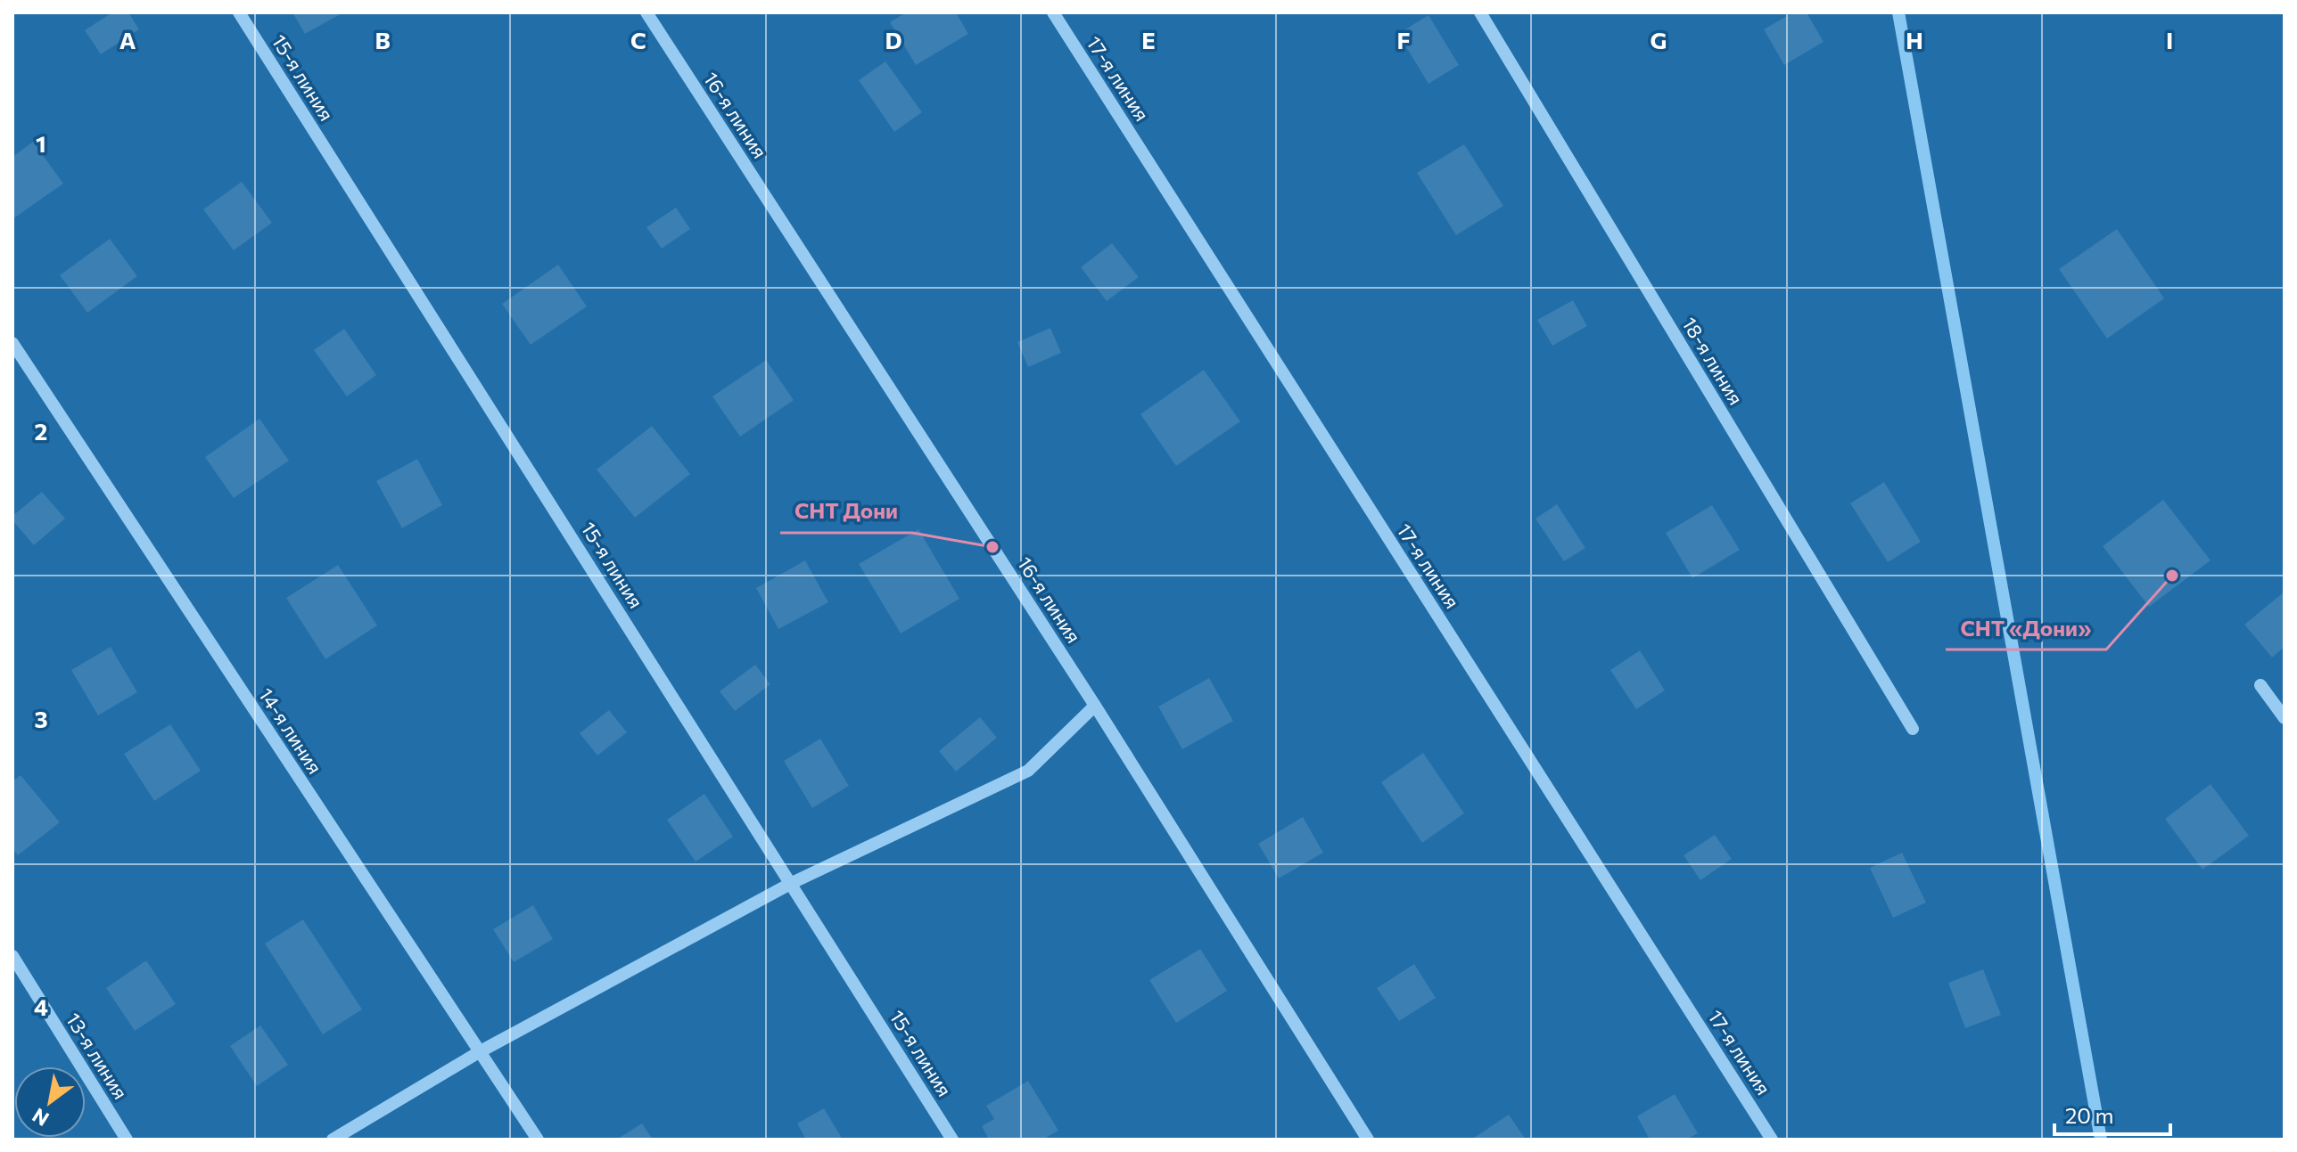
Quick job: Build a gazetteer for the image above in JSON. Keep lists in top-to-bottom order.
{
  "streets": {
    "lane": [
      "15-я линия",
      "17-я линия",
      "16-я линия",
      "18-я линия",
      "14-я линия",
      "13-я линия"
    ]
  },
  "places": ["СНТ Дони", "СНТ «Дони»"],
  "scale_bar": "20 m",
  "north": "bottom left",
  "grid": {
    "columns": [
      "A",
      "B",
      "C",
      "D",
      "E",
      "F",
      "G",
      "H",
      "I"
    ],
    "rows": [
      "1",
      "2",
      "3",
      "4"
    ]
  }
}
